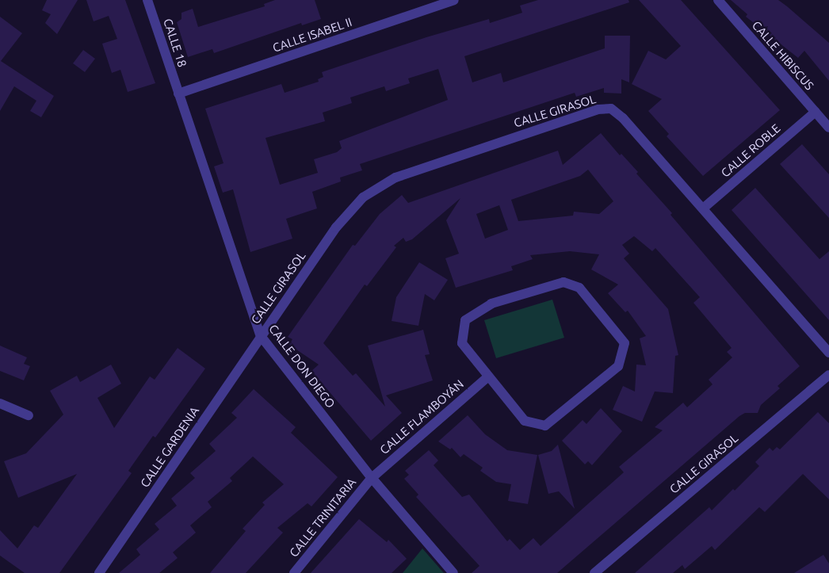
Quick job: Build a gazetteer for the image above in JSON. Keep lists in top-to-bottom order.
{
  "streets": {
    "street": [
      "CALLE ISABEL II",
      "CALLE 18",
      "CALLE HIBISCUS",
      "CALLE GIRASOL",
      "CALLE ROBLE",
      "CALLE DON DIEGO",
      "CALLE FLAMBOYÁN",
      "CALLE GARDENIA",
      "CALLE TRINITARIA"
    ]
  },
  "crossings": [
    ["CALLE ISABEL II", "CALLE 18"],
    ["CALLE ISABEL II", "CALLE DON DIEGO"],
    ["CALLE 18", "CALLE DON DIEGO"],
    ["CALLE HIBISCUS", "CALLE ROBLE"],
    ["CALLE GIRASOL", "CALLE ROBLE"],
    ["CALLE GIRASOL", "CALLE DON DIEGO"],
    ["CALLE GIRASOL", "CALLE GARDENIA"],
    ["CALLE DON DIEGO", "CALLE FLAMBOYÁN"],
    ["CALLE DON DIEGO", "CALLE GARDENIA"],
    ["CALLE DON DIEGO", "CALLE TRINITARIA"],
    ["CALLE FLAMBOYÁN", "CALLE TRINITARIA"]
  ]
}
